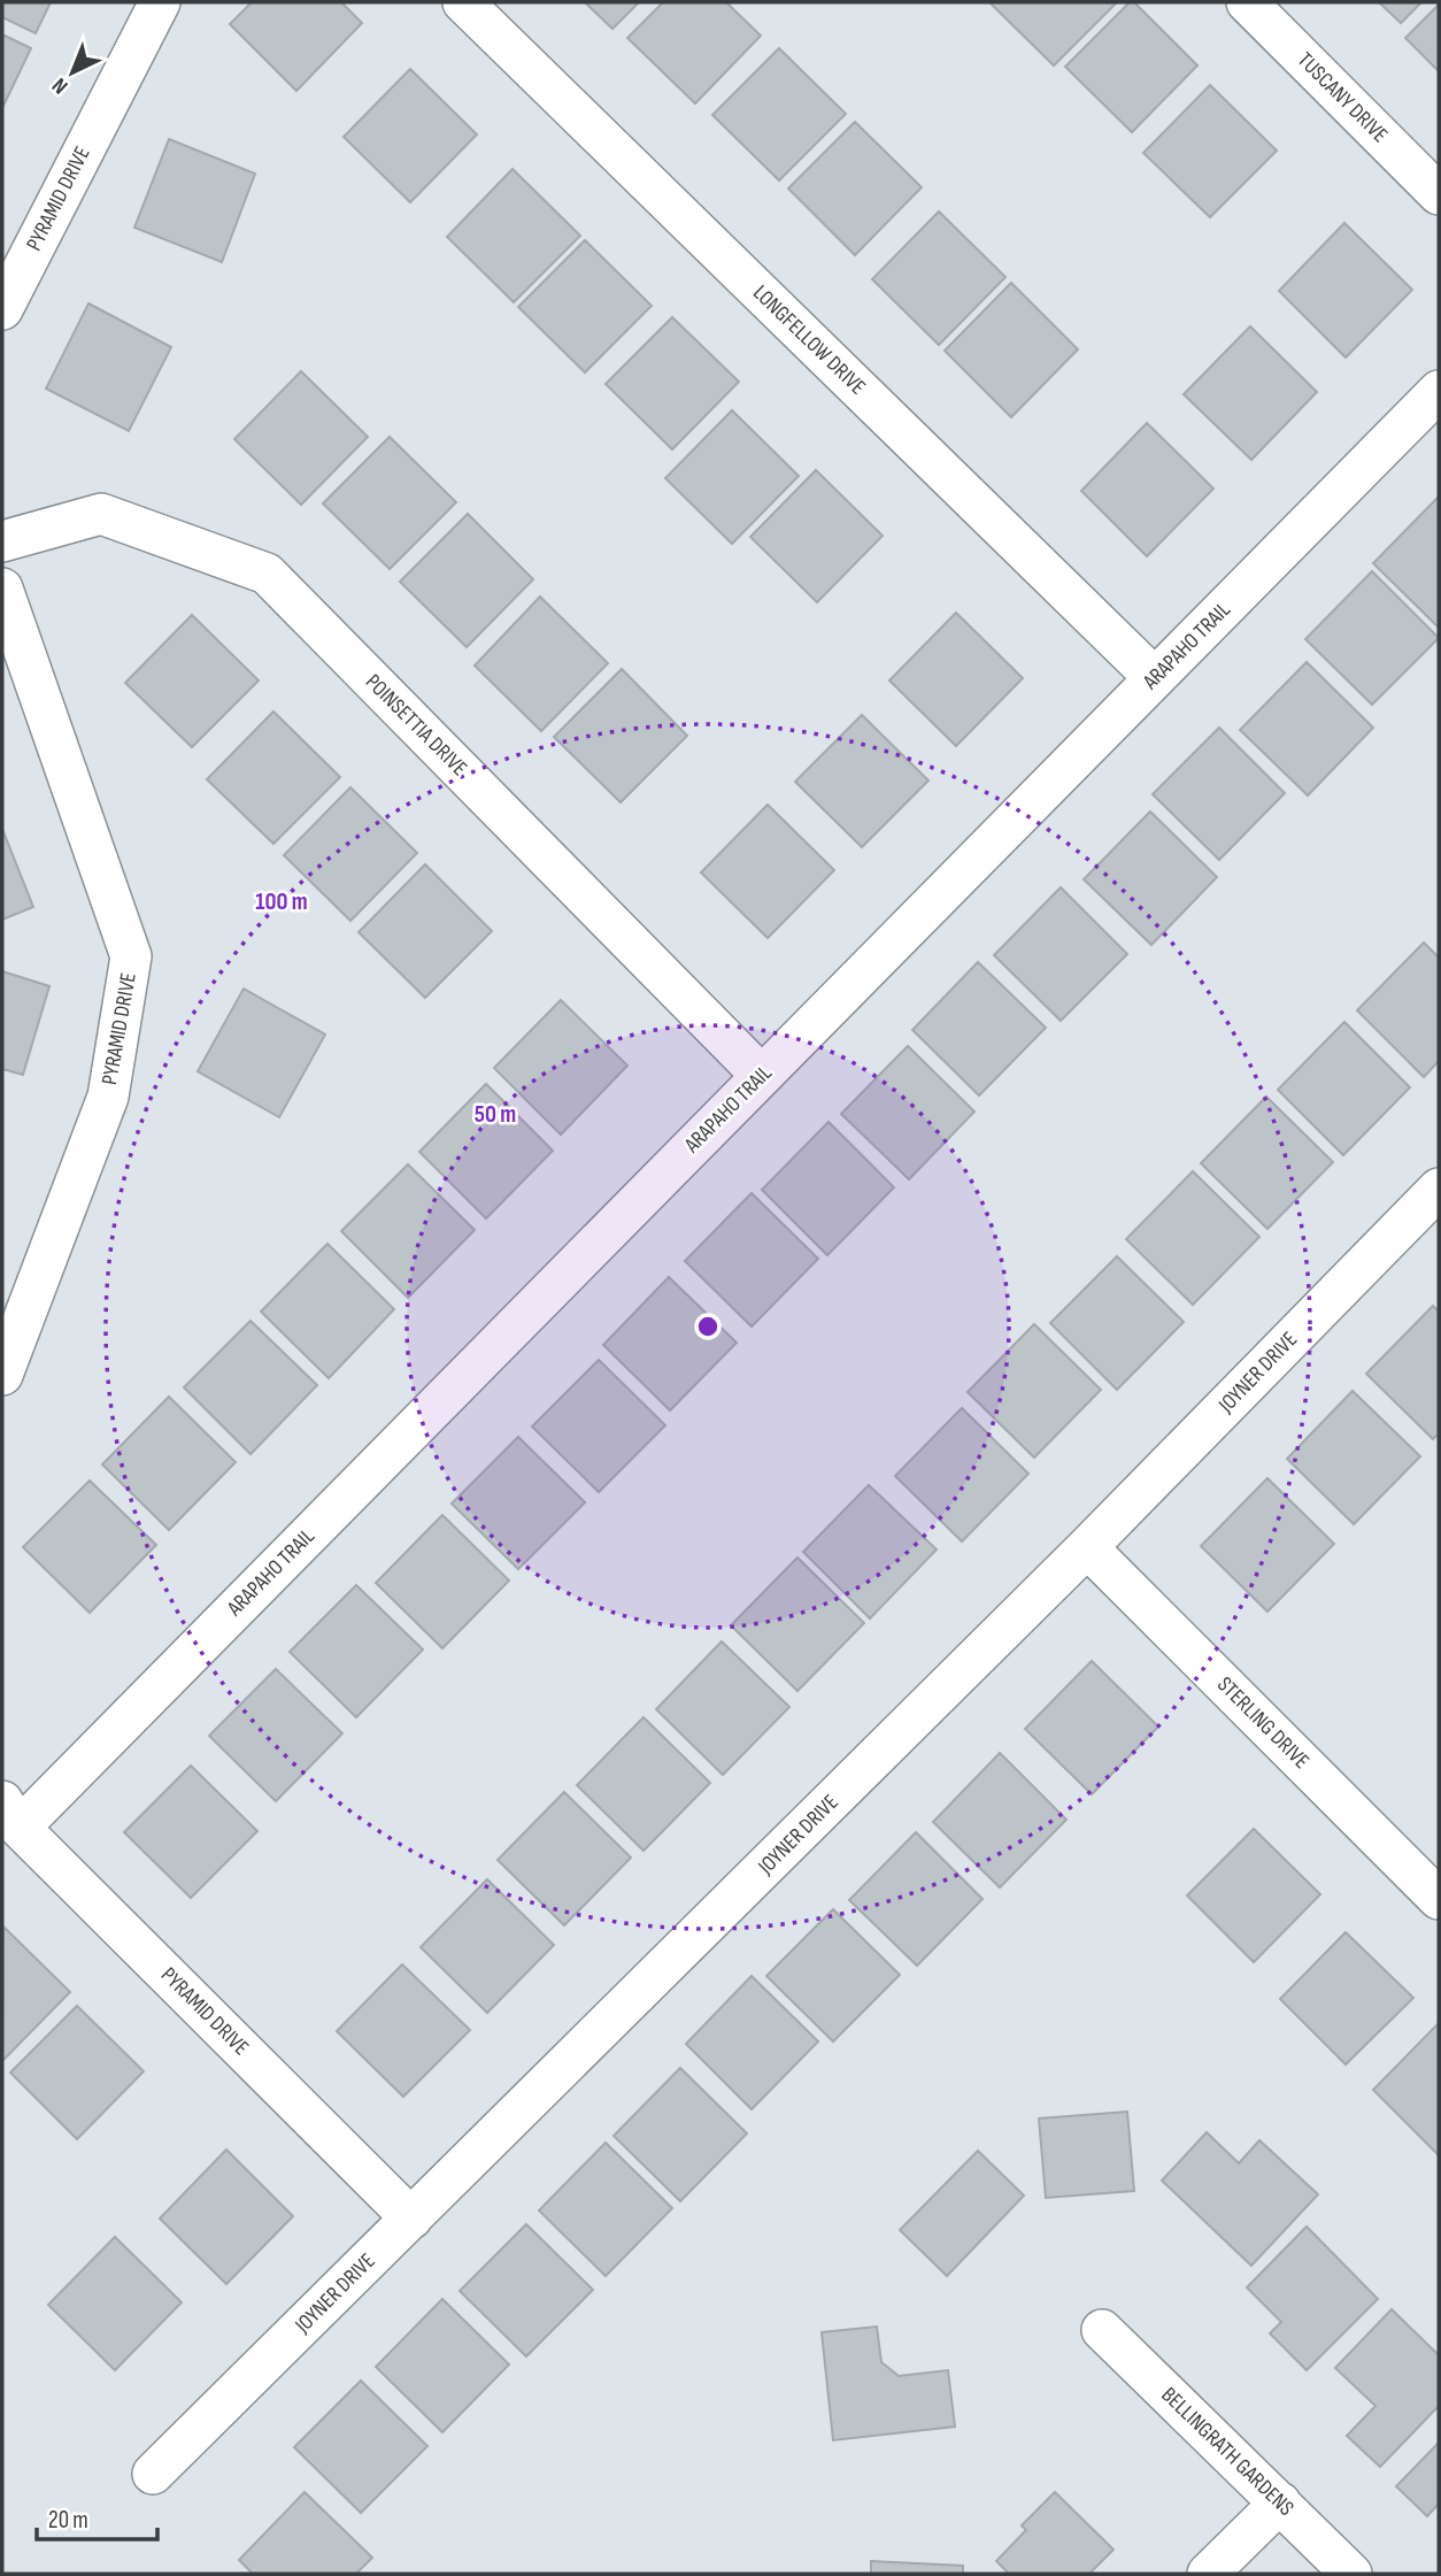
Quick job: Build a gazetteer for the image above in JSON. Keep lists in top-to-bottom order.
{
  "streets": {
    "street": [
      "TUSCANY DRIVE",
      "PYRAMID DRIVE",
      "LONGFELLOW DRIVE",
      "ARAPAHO TRAIL",
      "POINSETTIA DRIVE",
      "JOYNER DRIVE",
      "STERLING DRIVE",
      "BELLINGRATH GARDENS"
    ]
  },
  "crossings": [
    ["PYRAMID DRIVE", "ARAPAHO TRAIL"],
    ["PYRAMID DRIVE", "JOYNER DRIVE"],
    ["LONGFELLOW DRIVE", "ARAPAHO TRAIL"],
    ["ARAPAHO TRAIL", "POINSETTIA DRIVE"],
    ["JOYNER DRIVE", "STERLING DRIVE"]
  ],
  "scale_bar": "20 m",
  "north": "bottom left",
  "rings": ["100 m", "50 m"]
}
